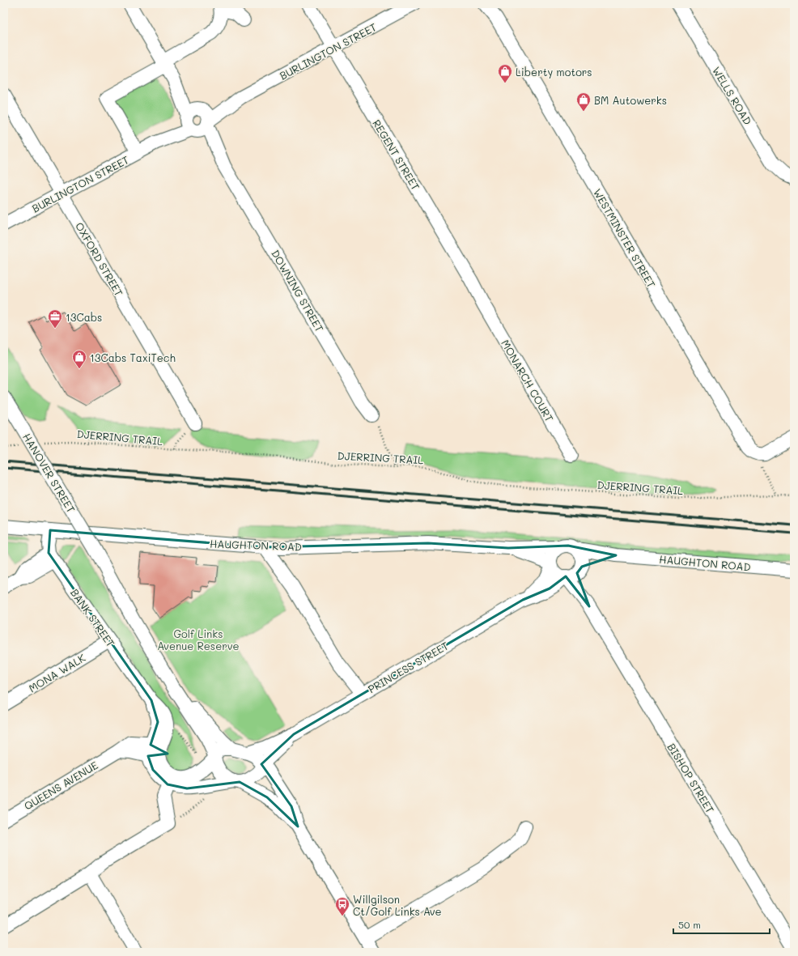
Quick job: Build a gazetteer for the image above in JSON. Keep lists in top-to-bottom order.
{
  "streets": {
    "street": [
      "BURLINGTON STREET",
      "WELLS ROAD",
      "REGENT STREET",
      "WESTMINSTER STREET",
      "OXFORD STREET",
      "DOWNING STREET",
      "MONARCH COURT",
      "HANOVER STREET",
      "HAUGHTON ROAD",
      "BANK STREET",
      "PRINCESS STREET",
      "MONA WALK",
      "BISHOP STREET",
      "QUEENS AVENUE"
    ],
    "path": ["DJERRING TRAIL"]
  },
  "crossings": [
    ["BURLINGTON STREET", "REGENT STREET"],
    ["BURLINGTON STREET", "OXFORD STREET"],
    ["BURLINGTON STREET", "DOWNING STREET"],
    ["REGENT STREET", "MONARCH COURT"],
    ["HAUGHTON ROAD", "PRINCESS STREET"],
    ["HAUGHTON ROAD", "BISHOP STREET"],
    ["BANK STREET", "MONA WALK"],
    ["BANK STREET", "QUEENS AVENUE"],
    ["PRINCESS STREET", "BISHOP STREET"]
  ],
  "parks": ["Golf Links Avenue Reserve"],
  "places": {
    "shop": ["Liberty motors", "BM Autowerks", "13Cabs TaxiTech"],
    "office": ["13Cabs"],
    "bus stop": ["Willgilson Ct/Golf Links Ave"]
  },
  "scale_bar": "50 m"
}
